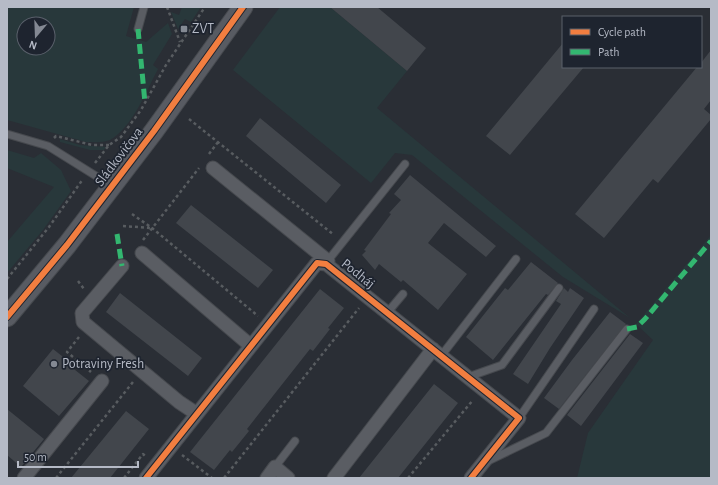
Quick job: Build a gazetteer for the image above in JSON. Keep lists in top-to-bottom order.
{
  "streets": {
    "main road": ["Sládkovičova"],
    "street": ["Podháj"]
  },
  "places": {
    "transit": ["ZVT"],
    "other": ["Potraviny Fresh"]
  },
  "legend": ["Cycle path", "Path"],
  "scale_bar": "50 m",
  "north": "bottom"
}
